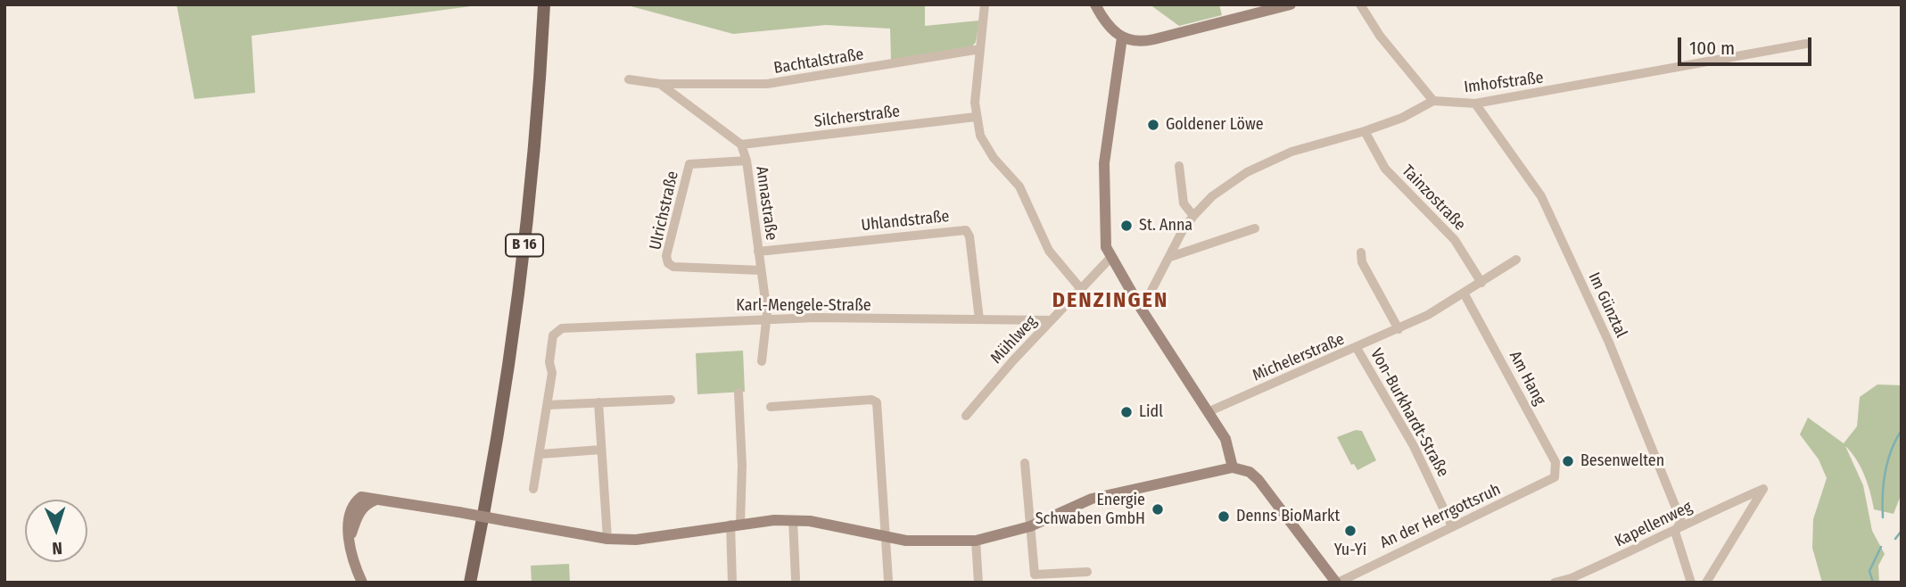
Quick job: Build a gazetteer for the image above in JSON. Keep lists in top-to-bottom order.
{
  "streets": {
    "main road": ["B 16"],
    "street": [
      "Bachtalstraße",
      "Imhofstraße",
      "Silcherstraße",
      "Tainzostraße",
      "Annastraße",
      "Ulrichstraße",
      "Uhlandstraße",
      "Im Günztal",
      "Karl-Mengele-Straße",
      "Mühlweg",
      "Michelerstraße",
      "Am Hang",
      "Von-Burkhardt-Straße",
      "An der Herrgottsruh",
      "Kapellenweg"
    ]
  },
  "crossings": [
    ["Imhofstraße", "Im Günztal"],
    ["Silcherstraße", "Annastraße"],
    ["Tainzostraße", "Michelerstraße"],
    ["Annastraße", "Ulrichstraße"],
    ["Annastraße", "Uhlandstraße"],
    ["Annastraße", "Karl-Mengele-Straße"],
    ["Uhlandstraße", "Karl-Mengele-Straße"],
    ["Im Günztal", "Kapellenweg"],
    ["Karl-Mengele-Straße", "Mühlweg"],
    ["Michelerstraße", "Am Hang"],
    ["Michelerstraße", "Von-Burkhardt-Straße"],
    ["Am Hang", "An der Herrgottsruh"],
    ["Von-Burkhardt-Straße", "An der Herrgottsruh"]
  ],
  "districts": ["DENZINGEN"],
  "places": [
    "Goldener Löwe",
    "St. Anna",
    "Lidl",
    "Besenwelten",
    "Energie Schwaben GmbH",
    "Denns BioMarkt",
    "Yu-Yi"
  ],
  "scale_bar": "100 m",
  "north": "bottom"
}
